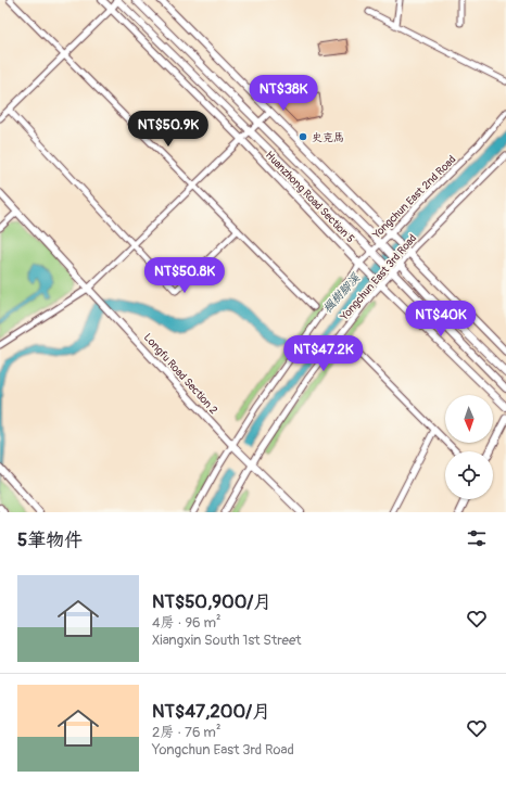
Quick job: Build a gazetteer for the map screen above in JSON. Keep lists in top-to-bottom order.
{
  "streets": {
    "street": [
      "Huanzhong Road Section 5",
      "Yongchun East 2nd Road",
      "Yongchun East 3rd Road",
      "Longfu Road Section 2"
    ]
  },
  "crossings": [
    ["Huanzhong Road Section 5", "Yongchun East 2nd Road"],
    ["Huanzhong Road Section 5", "Yongchun East 3rd Road"],
    ["Yongchun East 2nd Road", "Longfu Road Section 2"],
    ["Yongchun East 3rd Road", "Longfu Road Section 2"]
  ],
  "water": ["楓樹腳溪"],
  "places": ["史克馬"],
  "north": "bottom",
  "page": {
    "price": [
      "NT$38K",
      "NT$50.9K",
      "NT$50.8K",
      "NT$40K",
      "NT$47.2K"
    ],
    "heading": "5筆物件",
    "list": [
      {
        "name": "NT$50,900/月",
        "note": "4房 · 96 m² · Xiangxin South 1st Street"
      },
      {
        "name": "NT$47,200/月",
        "note": "2房 · 76 m² · Yongchun East 3rd Road"
      }
    ]
  }
}
